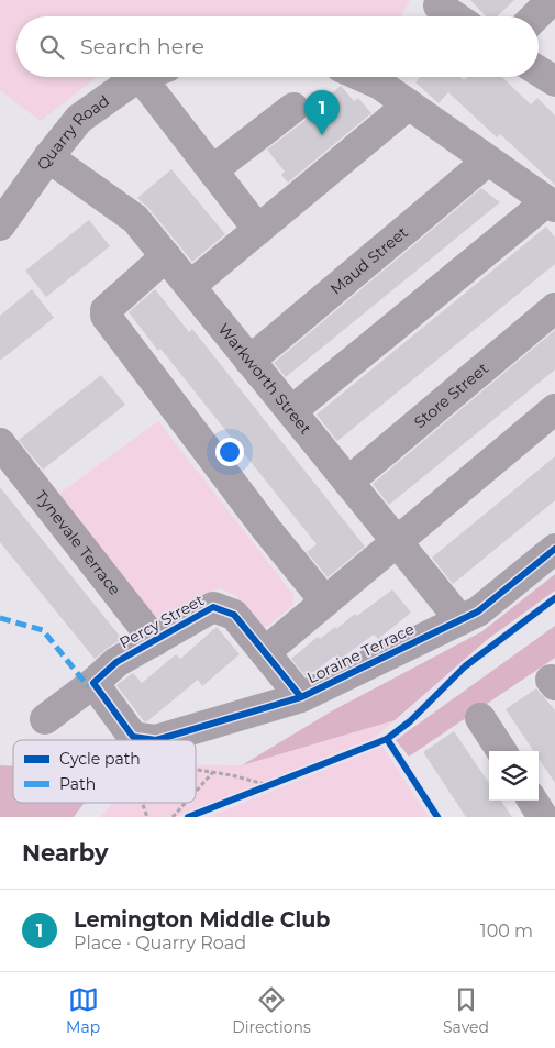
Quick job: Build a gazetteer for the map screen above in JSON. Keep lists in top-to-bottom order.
{
  "streets": {
    "street": [
      "Quarry Road",
      "Maud Street",
      "Warkworth Street",
      "Store Street",
      "Tynevale Terrace",
      "Percy Street",
      "Loraine Terrace"
    ]
  },
  "crossings": [
    ["Quarry Road", "Warkworth Street"],
    ["Maud Street", "Warkworth Street"],
    ["Warkworth Street", "Store Street"],
    ["Warkworth Street", "Loraine Terrace"],
    ["Tynevale Terrace", "Percy Street"],
    ["Percy Street", "Loraine Terrace"]
  ],
  "legend": ["Cycle path", "Path"],
  "page": {
    "search": "Search here",
    "pins": "1",
    "heading": "Nearby",
    "list": [
      {
        "mark": "1",
        "name": "Lemington Middle Club",
        "note": "Place · Quarry Road",
        "value": "100 m"
      }
    ],
    "nav": ["Map", "Directions", "Saved"]
  }
}
